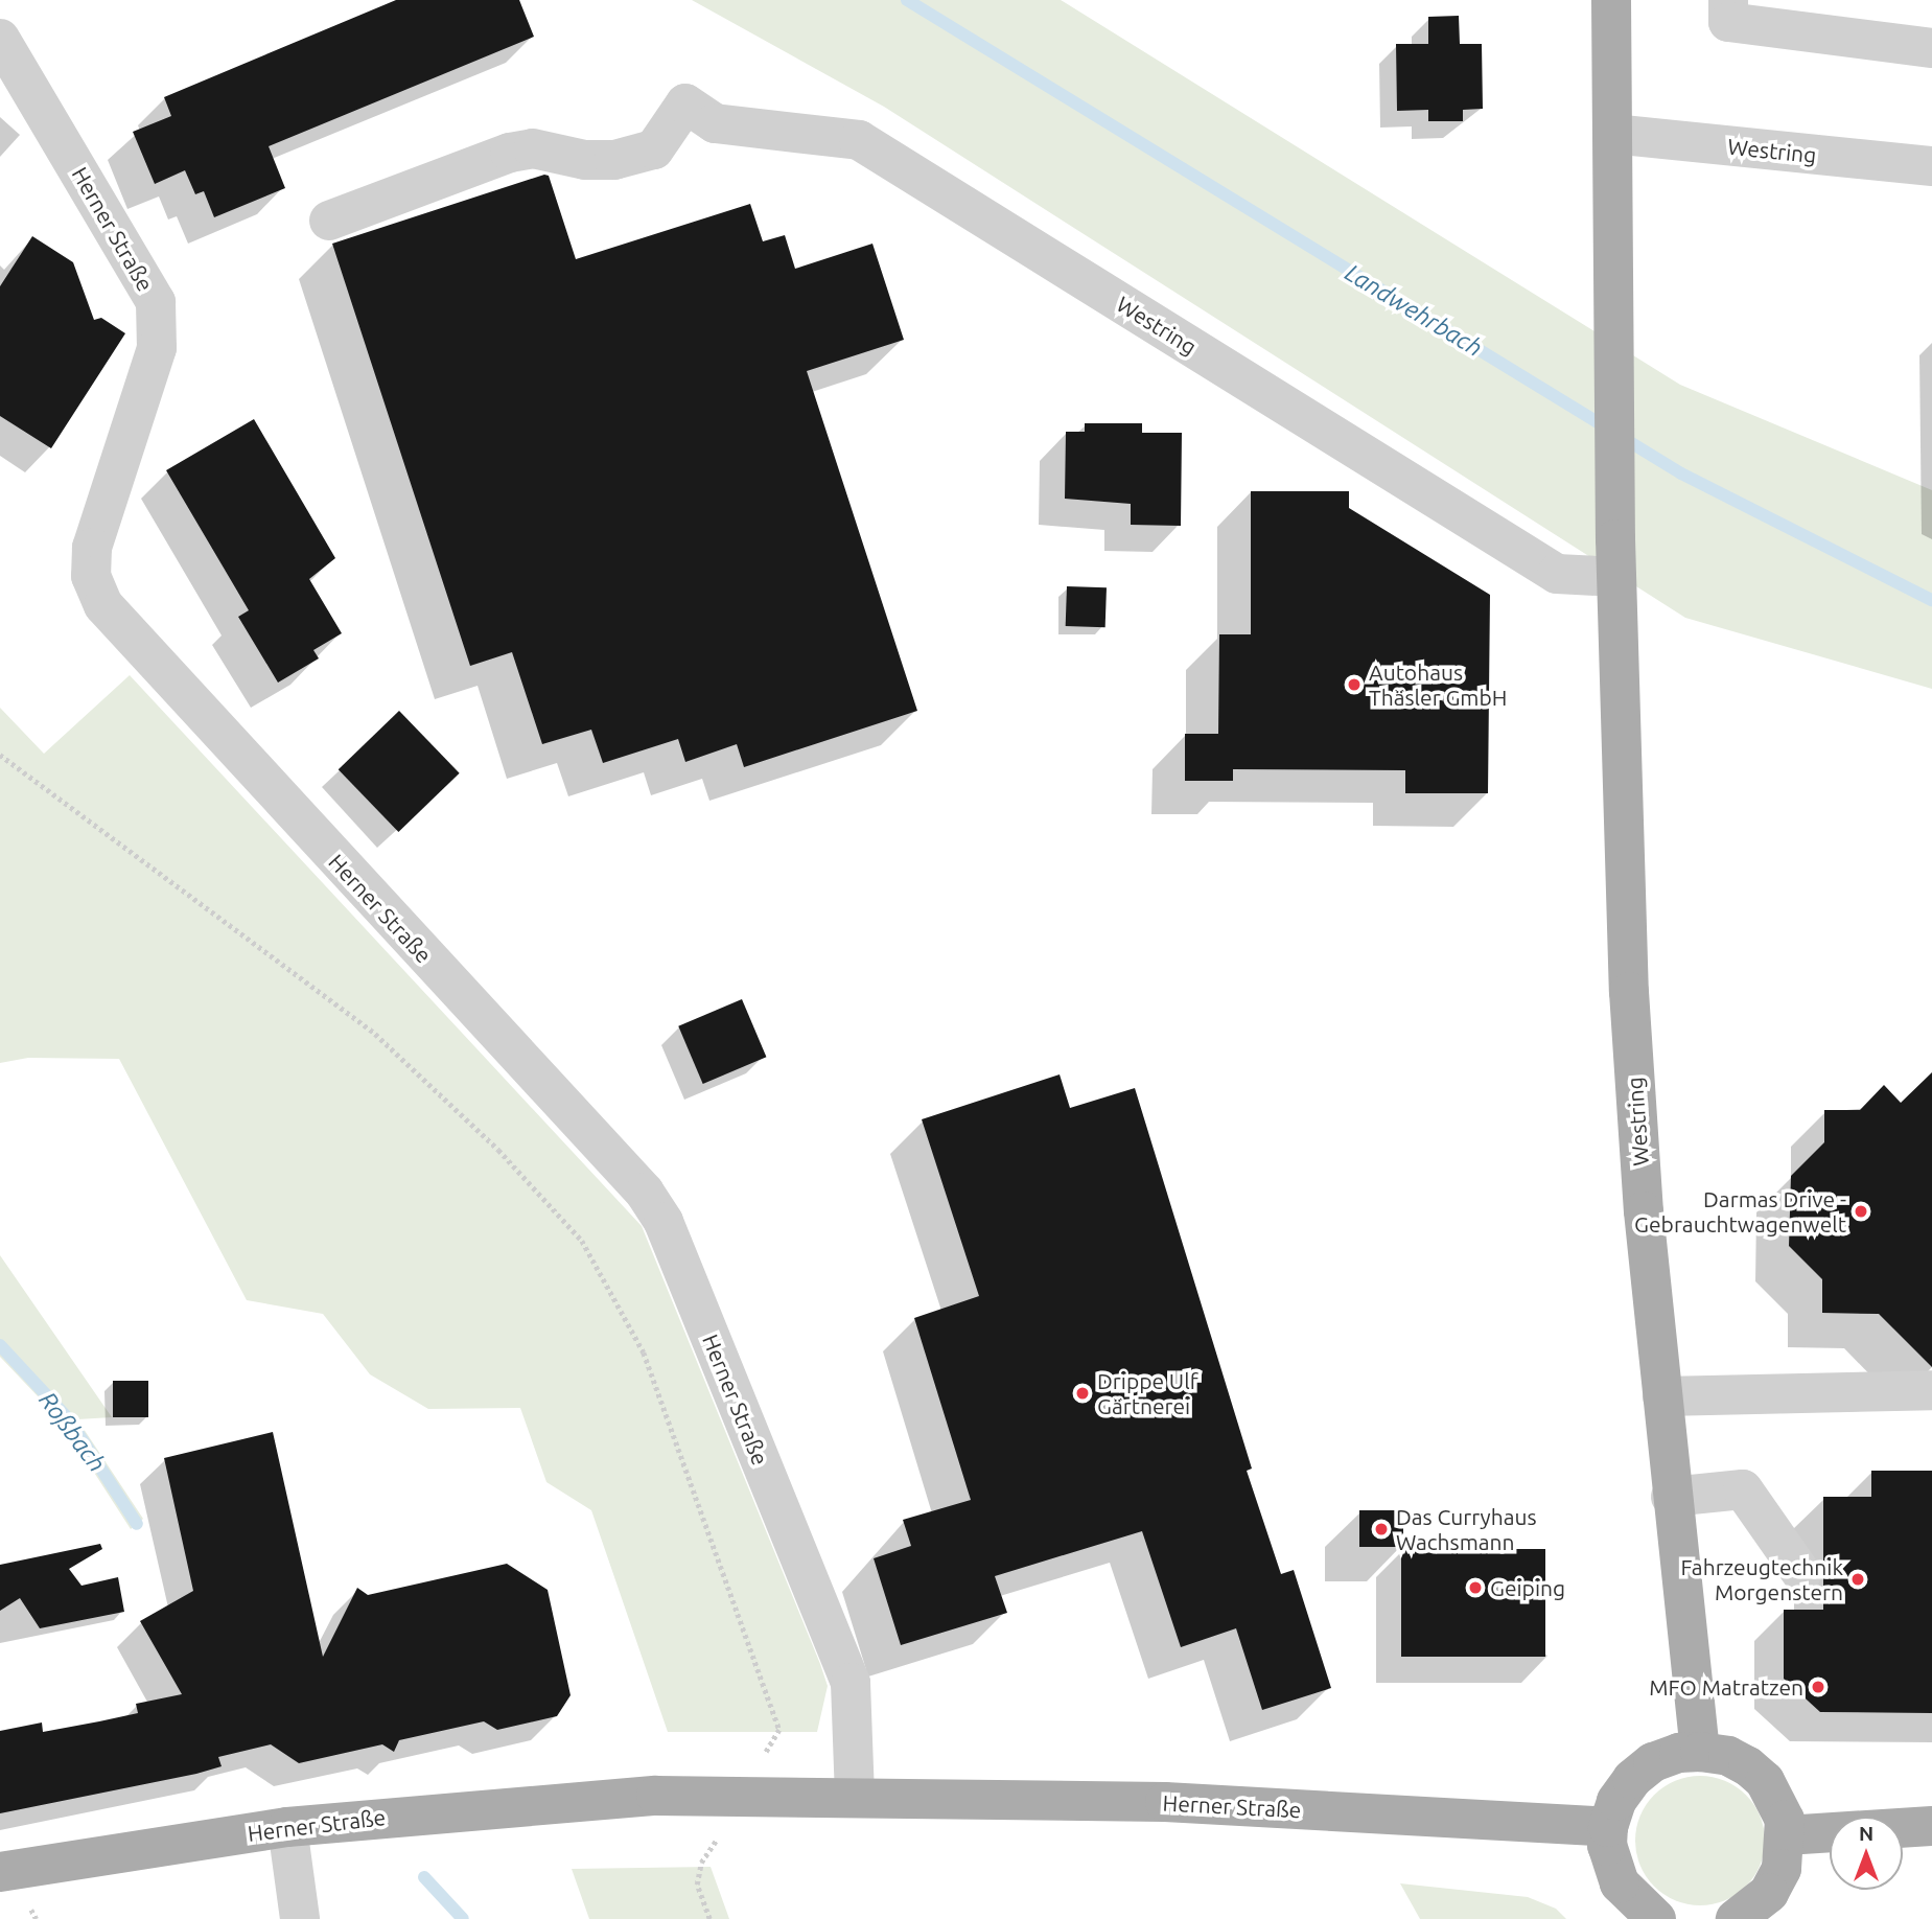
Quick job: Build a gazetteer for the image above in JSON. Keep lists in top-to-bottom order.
{
  "streets": {
    "main road": ["Westring", "Herner Straße"]
  },
  "water": ["Landwehrbach", "Roßbach"],
  "places": [
    "Autohaus Thäsler GmbH",
    "Darmas Drive - Gebrauchtwagenwelt",
    "Drippe Ulf Gärtnerei",
    "Das Curryhaus Wachsmann",
    "Fahrzeugtechnik Morgenstern",
    "Geiping",
    "MFO Matratzen"
  ],
  "north": "top"
}
